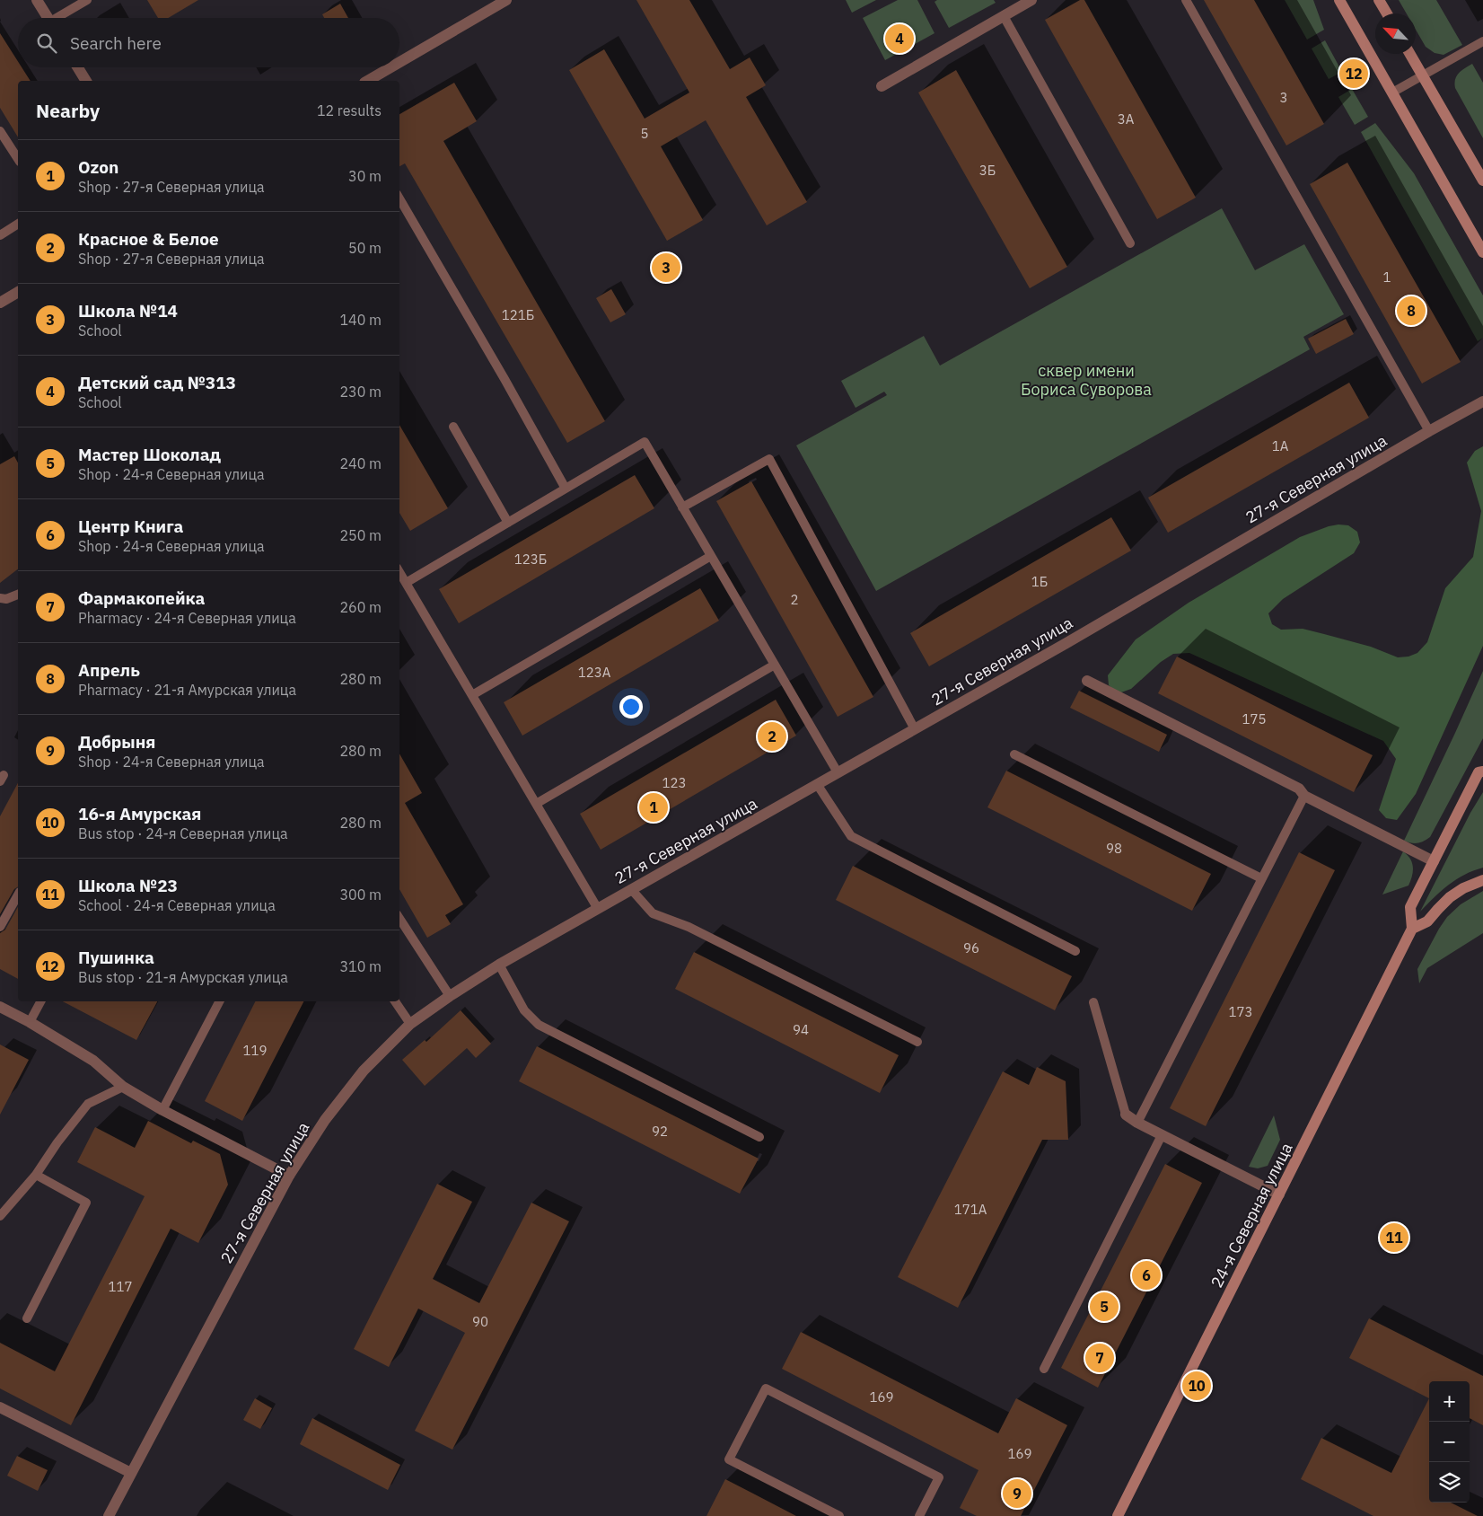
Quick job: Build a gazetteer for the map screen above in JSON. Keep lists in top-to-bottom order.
{
  "streets": {
    "main road": ["24-я Северная улица"],
    "street": ["27-я Северная улица"]
  },
  "parks": ["сквер имени Бориса Суворова"],
  "house_numbers": [
    "3",
    "3А",
    "5",
    "3Б",
    "1",
    "121Б",
    "1А",
    "123Б",
    "1Б",
    "2",
    "123А",
    "175",
    "123",
    "98",
    "96",
    "173",
    "94",
    "119",
    "92",
    "171А",
    "117",
    "90",
    "169",
    "169"
  ],
  "north": "top left",
  "page": {
    "search": "Search here",
    "pins": [
      "4",
      "12",
      "3",
      "8",
      "2",
      "1",
      "11",
      "6",
      "5",
      "7",
      "10",
      "9"
    ],
    "heading": ["Nearby", "12 results"],
    "list": [
      {
        "mark": "1",
        "name": "Ozon",
        "note": "Shop · 27-я Северная улица",
        "value": "30 m"
      },
      {
        "mark": "2",
        "name": "Красное & Белое",
        "note": "Shop · 27-я Северная улица",
        "value": "50 m"
      },
      {
        "mark": "3",
        "name": "Школа №14",
        "note": "School",
        "value": "140 m"
      },
      {
        "mark": "4",
        "name": "Детский сад №313",
        "note": "School",
        "value": "230 m"
      },
      {
        "mark": "5",
        "name": "Мастер Шоколад",
        "note": "Shop · 24-я Северная улица",
        "value": "240 m"
      },
      {
        "mark": "6",
        "name": "Центр Книга",
        "note": "Shop · 24-я Северная улица",
        "value": "250 m"
      },
      {
        "mark": "7",
        "name": "Фармакопейка",
        "note": "Pharmacy · 24-я Северная улица",
        "value": "260 m"
      },
      {
        "mark": "8",
        "name": "Апрель",
        "note": "Pharmacy · 21-я Амурская улица",
        "value": "280 m"
      },
      {
        "mark": "9",
        "name": "Добрыня",
        "note": "Shop · 24-я Северная улица",
        "value": "280 m"
      },
      {
        "mark": "10",
        "name": "16-я Амурская",
        "note": "Bus stop · 24-я Северная улица",
        "value": "280 m"
      },
      {
        "mark": "11",
        "name": "Школа №23",
        "note": "School · 24-я Северная улица",
        "value": "300 m"
      },
      {
        "mark": "12",
        "name": "Пушинка",
        "note": "Bus stop · 21-я Амурская улица",
        "value": "310 m"
      }
    ],
    "map_buttons": ["+", "−"]
  }
}
